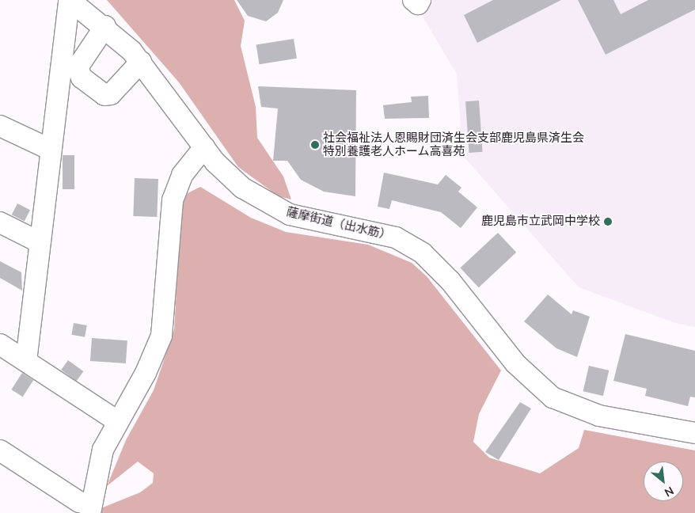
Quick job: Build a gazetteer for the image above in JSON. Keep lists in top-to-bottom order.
{
  "streets": {
    "street": ["薩摩街道（出水筋）"]
  },
  "places": ["社会福祉法人恩賜財団済生会支部鹿児島県済生会 特別養護老人ホーム高喜苑", "鹿児島市立武岡中学校"],
  "north": "bottom right"
}
